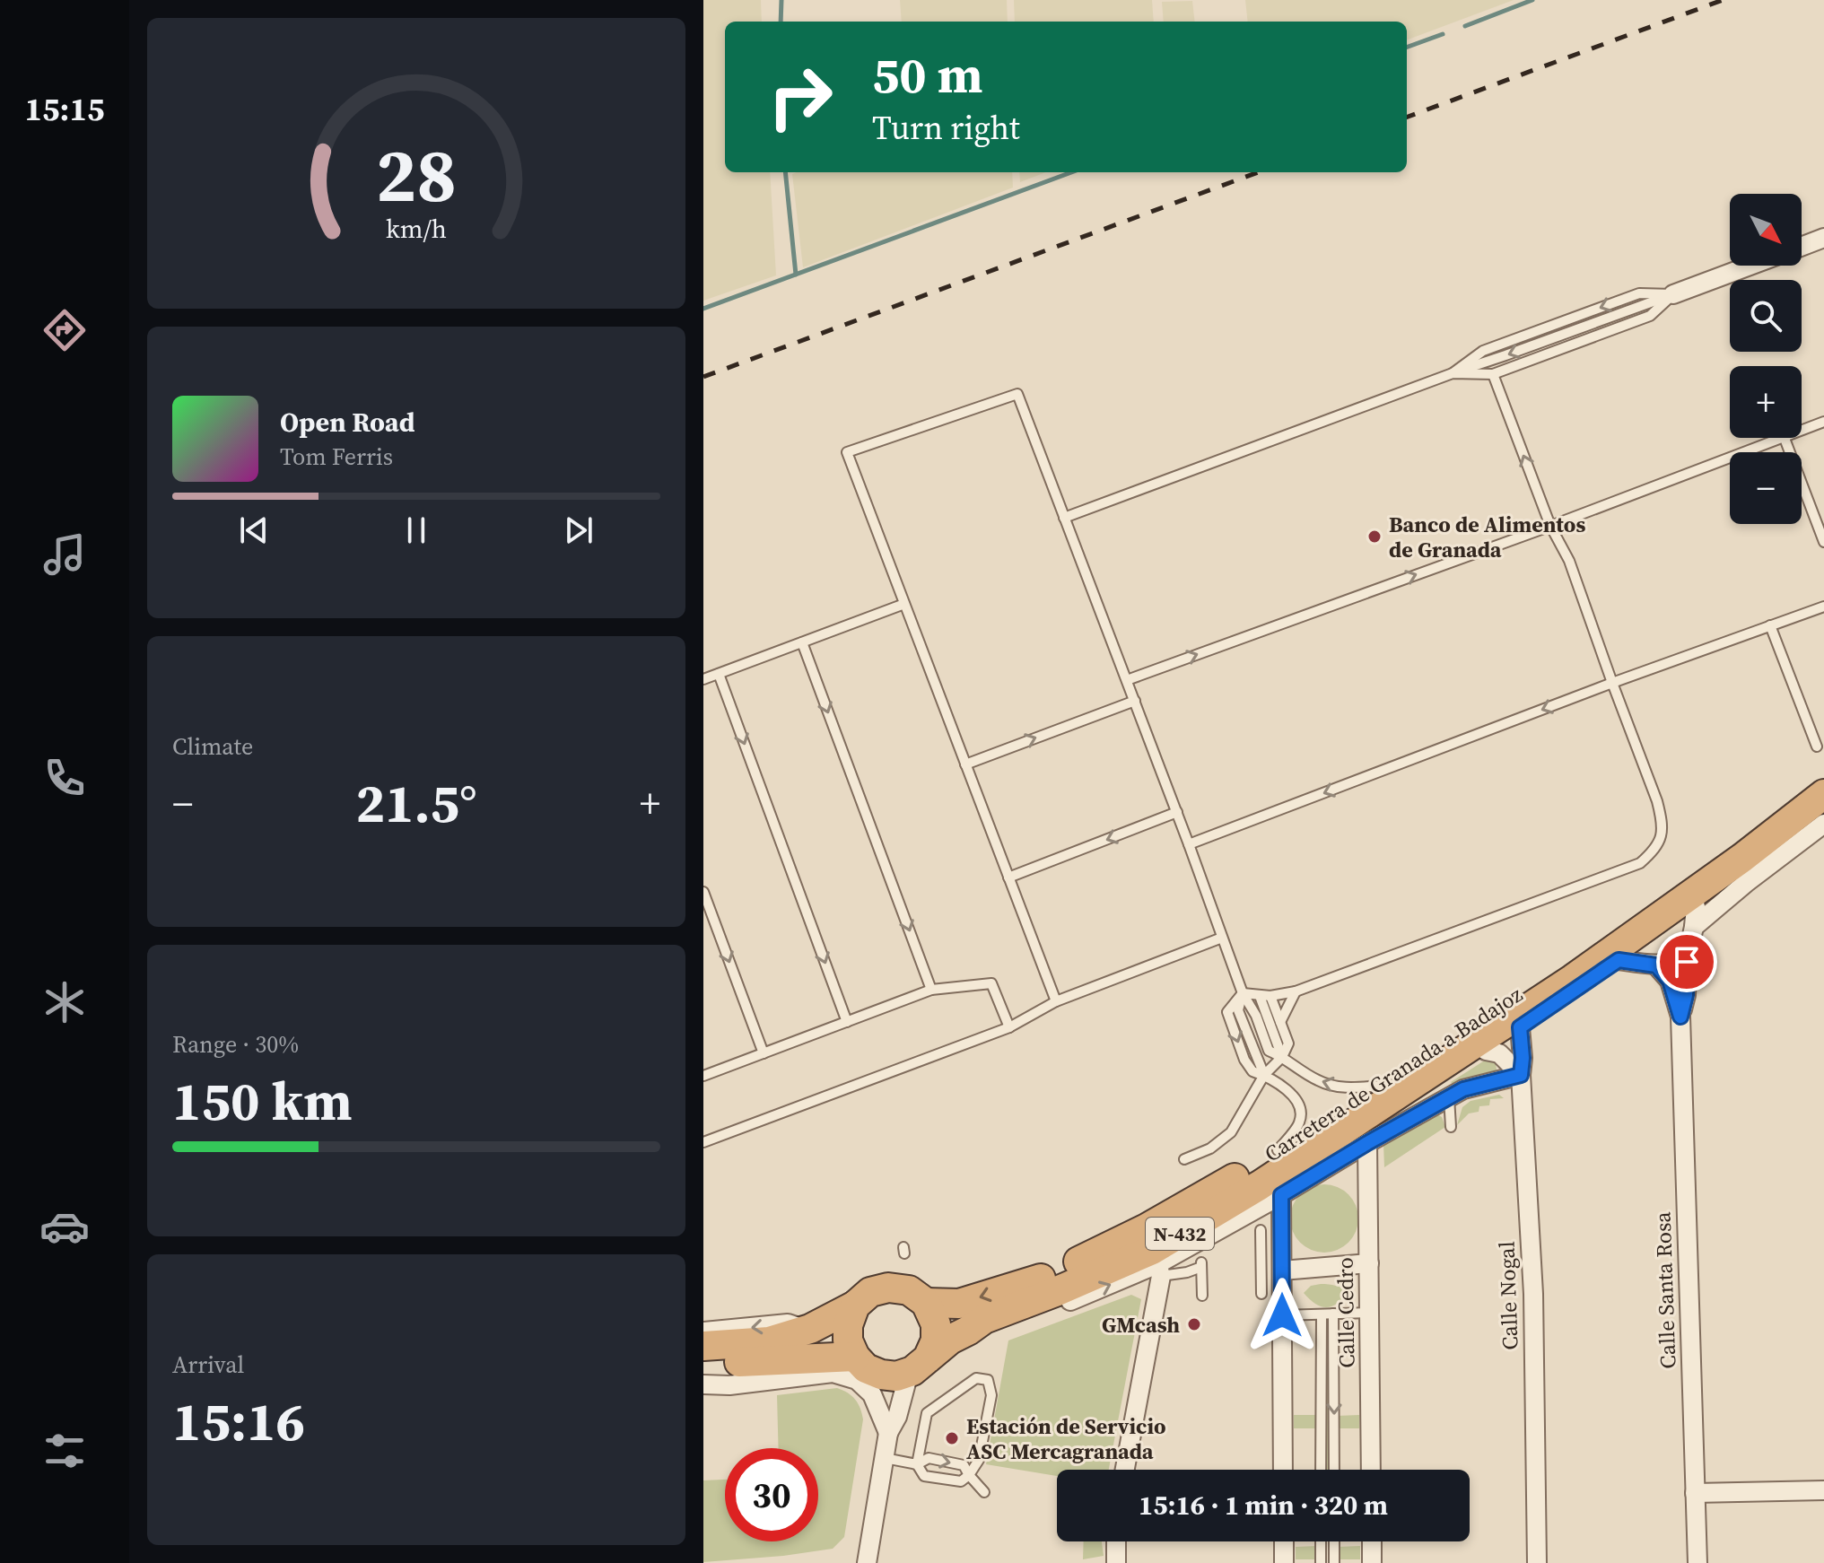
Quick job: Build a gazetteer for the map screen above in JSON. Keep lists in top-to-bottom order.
{
  "streets": {
    "highway": ["Carretera de Granada a Badajoz", "N-432"],
    "street": ["Calle Santa Rosa", "Calle Nogal", "Calle Cedro"]
  },
  "crossings": [
    ["Carretera de Granada a Badajoz", "N-432"]
  ],
  "places": ["Banco de Alimentos de Granada", "GMcash", "Estación de Servicio ASC Mercagranada"],
  "north": "bottom right",
  "page": {
    "tabs": "15:15",
    "turn": ["50 m", "Turn right"],
    "map_buttons": ["+", "−"],
    "song": ["Open Road", "Tom Ferris"],
    "tile": [
      "Climate",
      ["Range · 30%", "150 km"],
      ["Arrival", "15:16"]
    ],
    "heat": ["−", "21.5°", "+"],
    "limit": "30",
    "trip": "15:16 · 1 min · 320 m",
    "gauge": ["28", "km/h"]
  }
}
